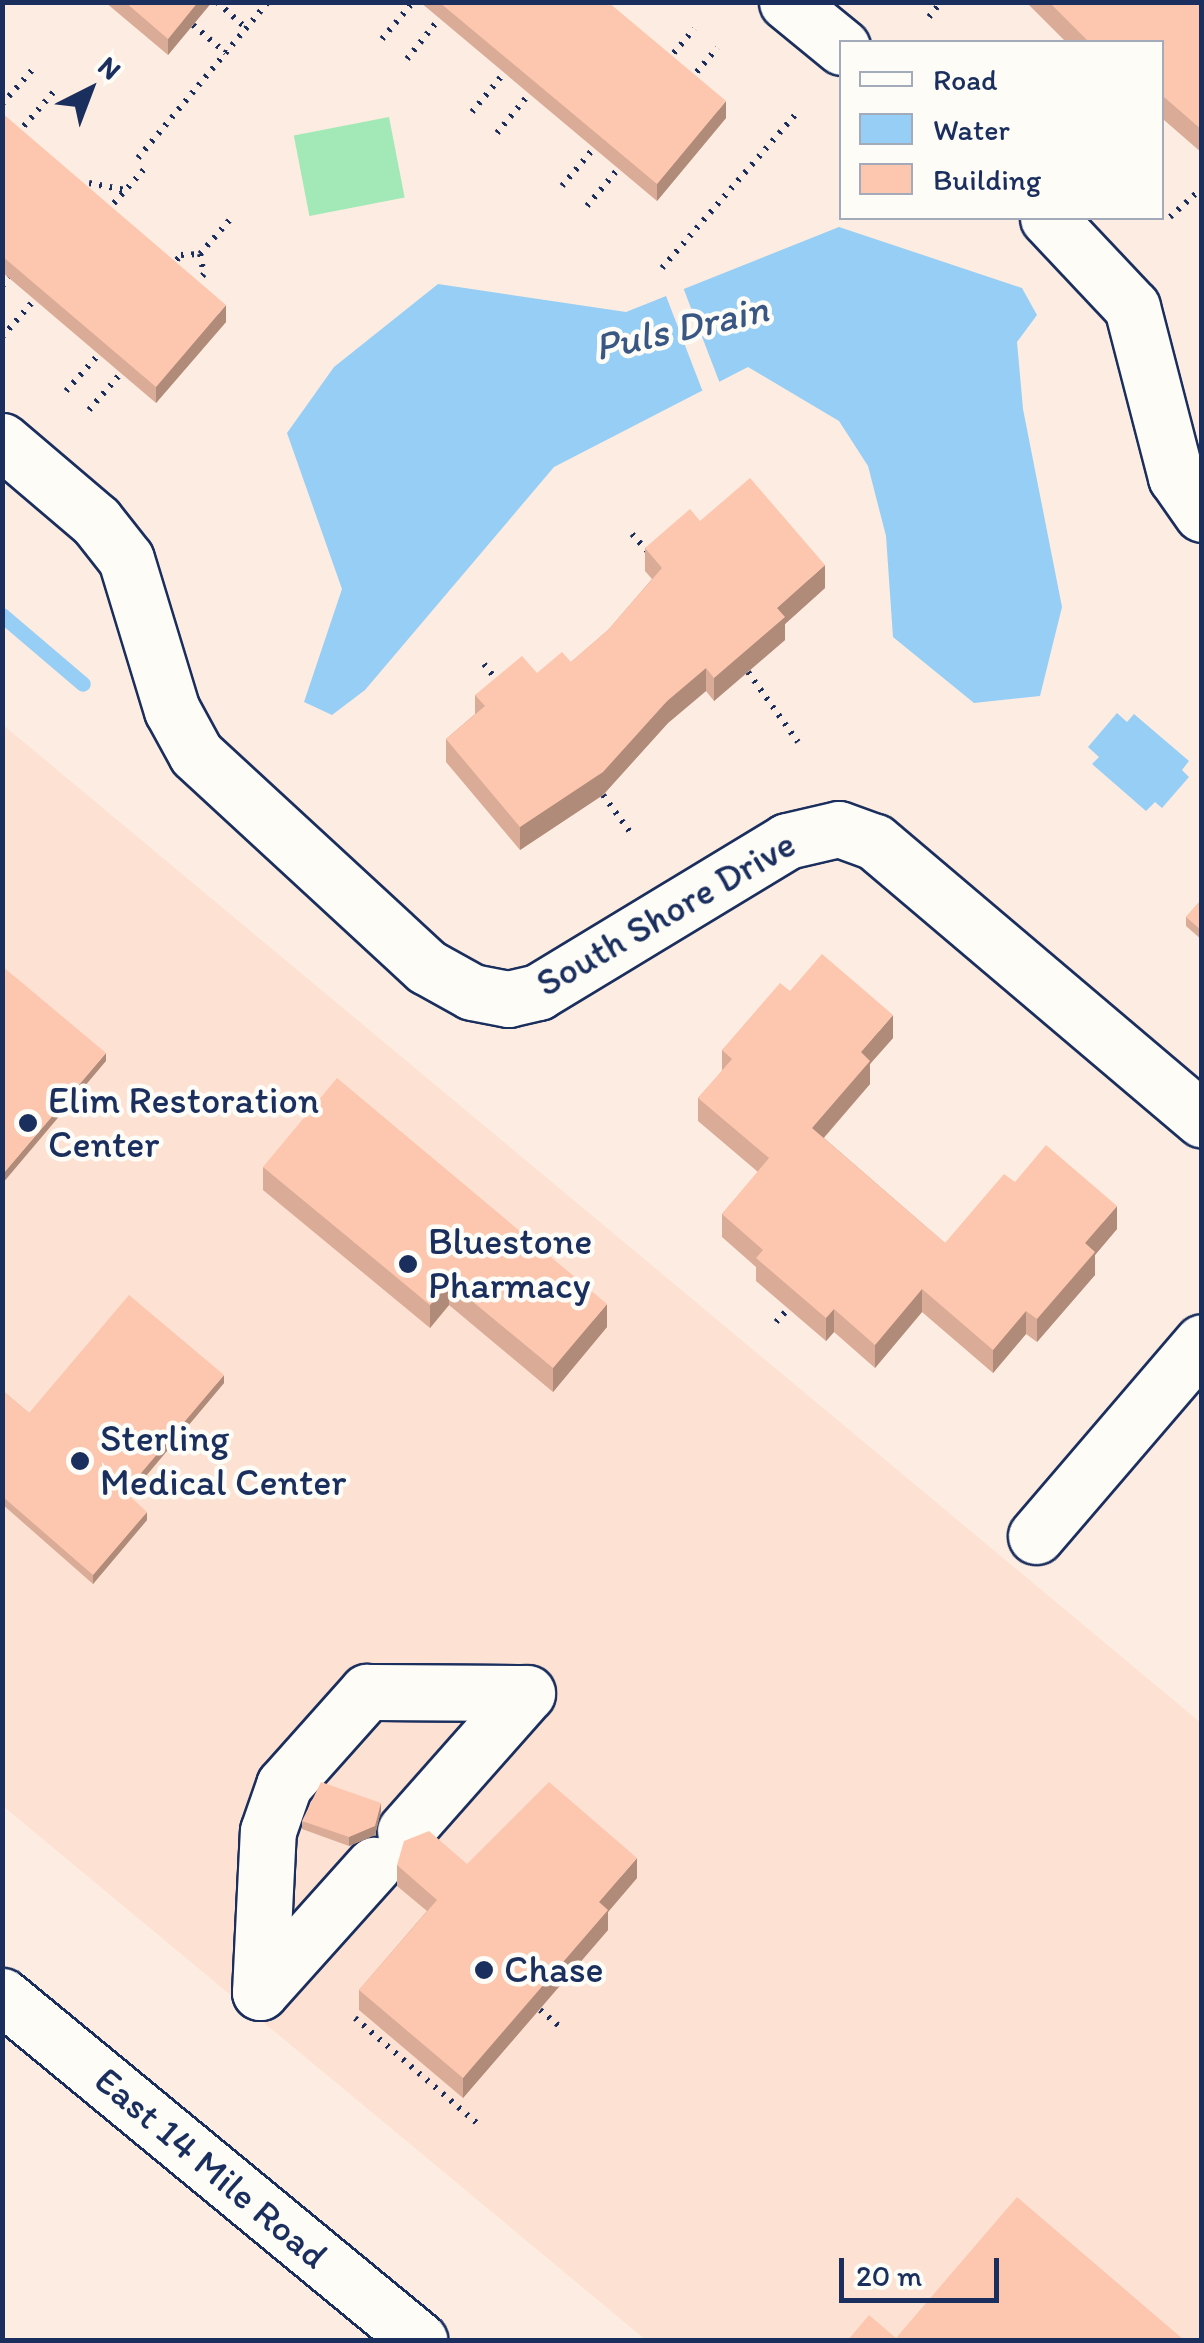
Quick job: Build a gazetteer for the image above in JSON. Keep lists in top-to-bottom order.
{
  "streets": {
    "street": ["South Shore Drive", "East 14 Mile Road"]
  },
  "water": ["Puls Drain"],
  "places": [
    "Elim Restoration Center",
    "Bluestone Pharmacy",
    "Sterling Medical Center",
    "Chase"
  ],
  "legend": ["Road", "Water", "Building"],
  "scale_bar": "20 m",
  "north": "top right"
}
